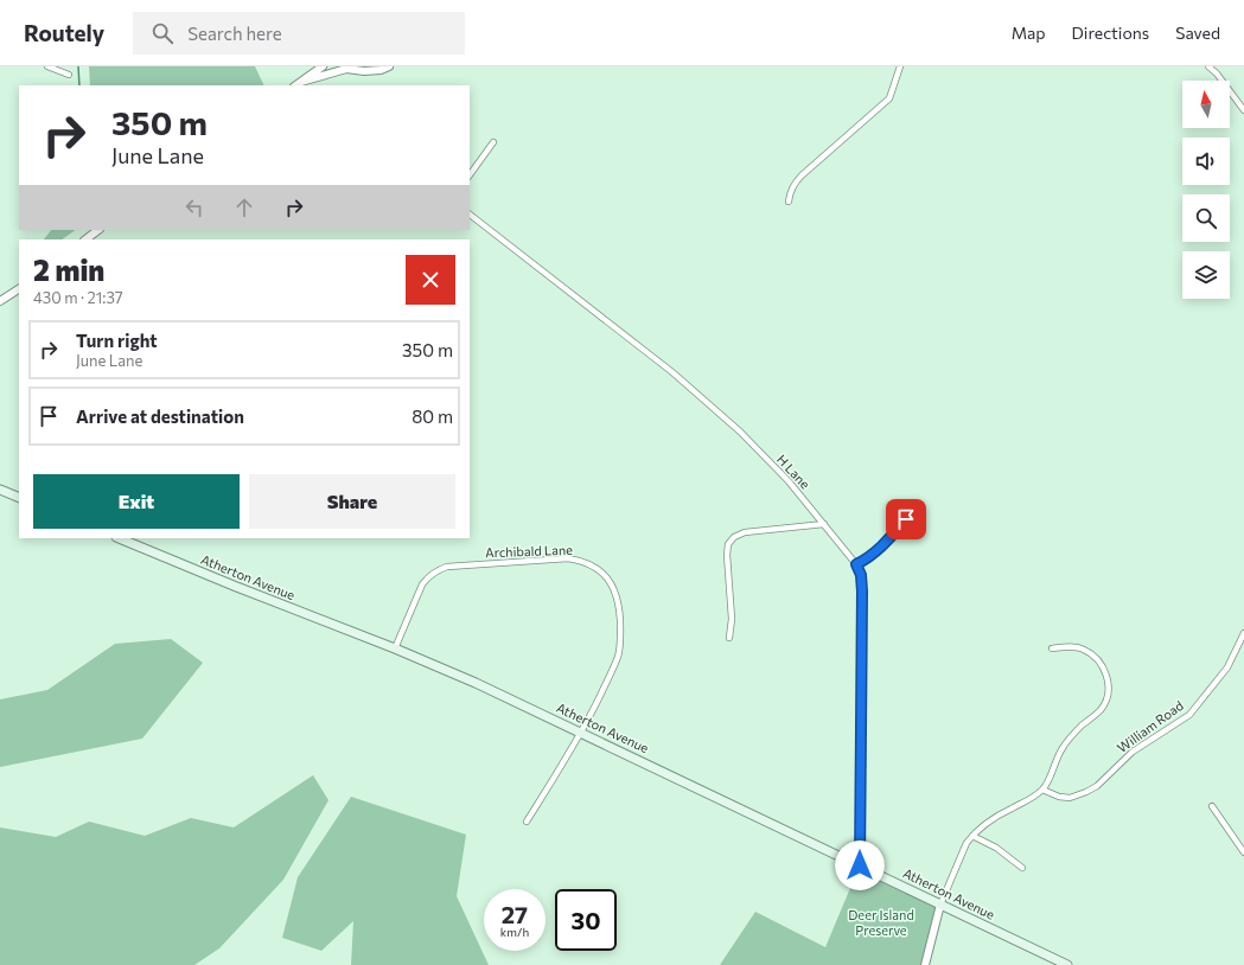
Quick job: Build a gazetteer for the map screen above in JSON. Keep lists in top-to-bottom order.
{
  "streets": {
    "main road": ["Atherton Avenue"],
    "street": ["H Lane", "Archibald Lane", "William Road"]
  },
  "crossings": [
    ["H Lane", "Atherton Avenue"],
    ["Archibald Lane", "Atherton Avenue"]
  ],
  "parks": ["Deer Island Preserve"],
  "north": "top",
  "page": {
    "header": "Routely",
    "search": "Search here",
    "nav": ["Map", "Directions", "Saved"],
    "turn": ["350 m", "June Lane"],
    "heading": ["2 min", "430 m · 21:37"],
    "list": [
      {
        "name": "Turn right",
        "note": "June Lane",
        "value": "350 m"
      },
      {
        "name": "Arrive at destination",
        "value": "80 m"
      }
    ],
    "buttons": ["Exit", "Share"],
    "speed": "27 km/h",
    "limit": "30"
  }
}
